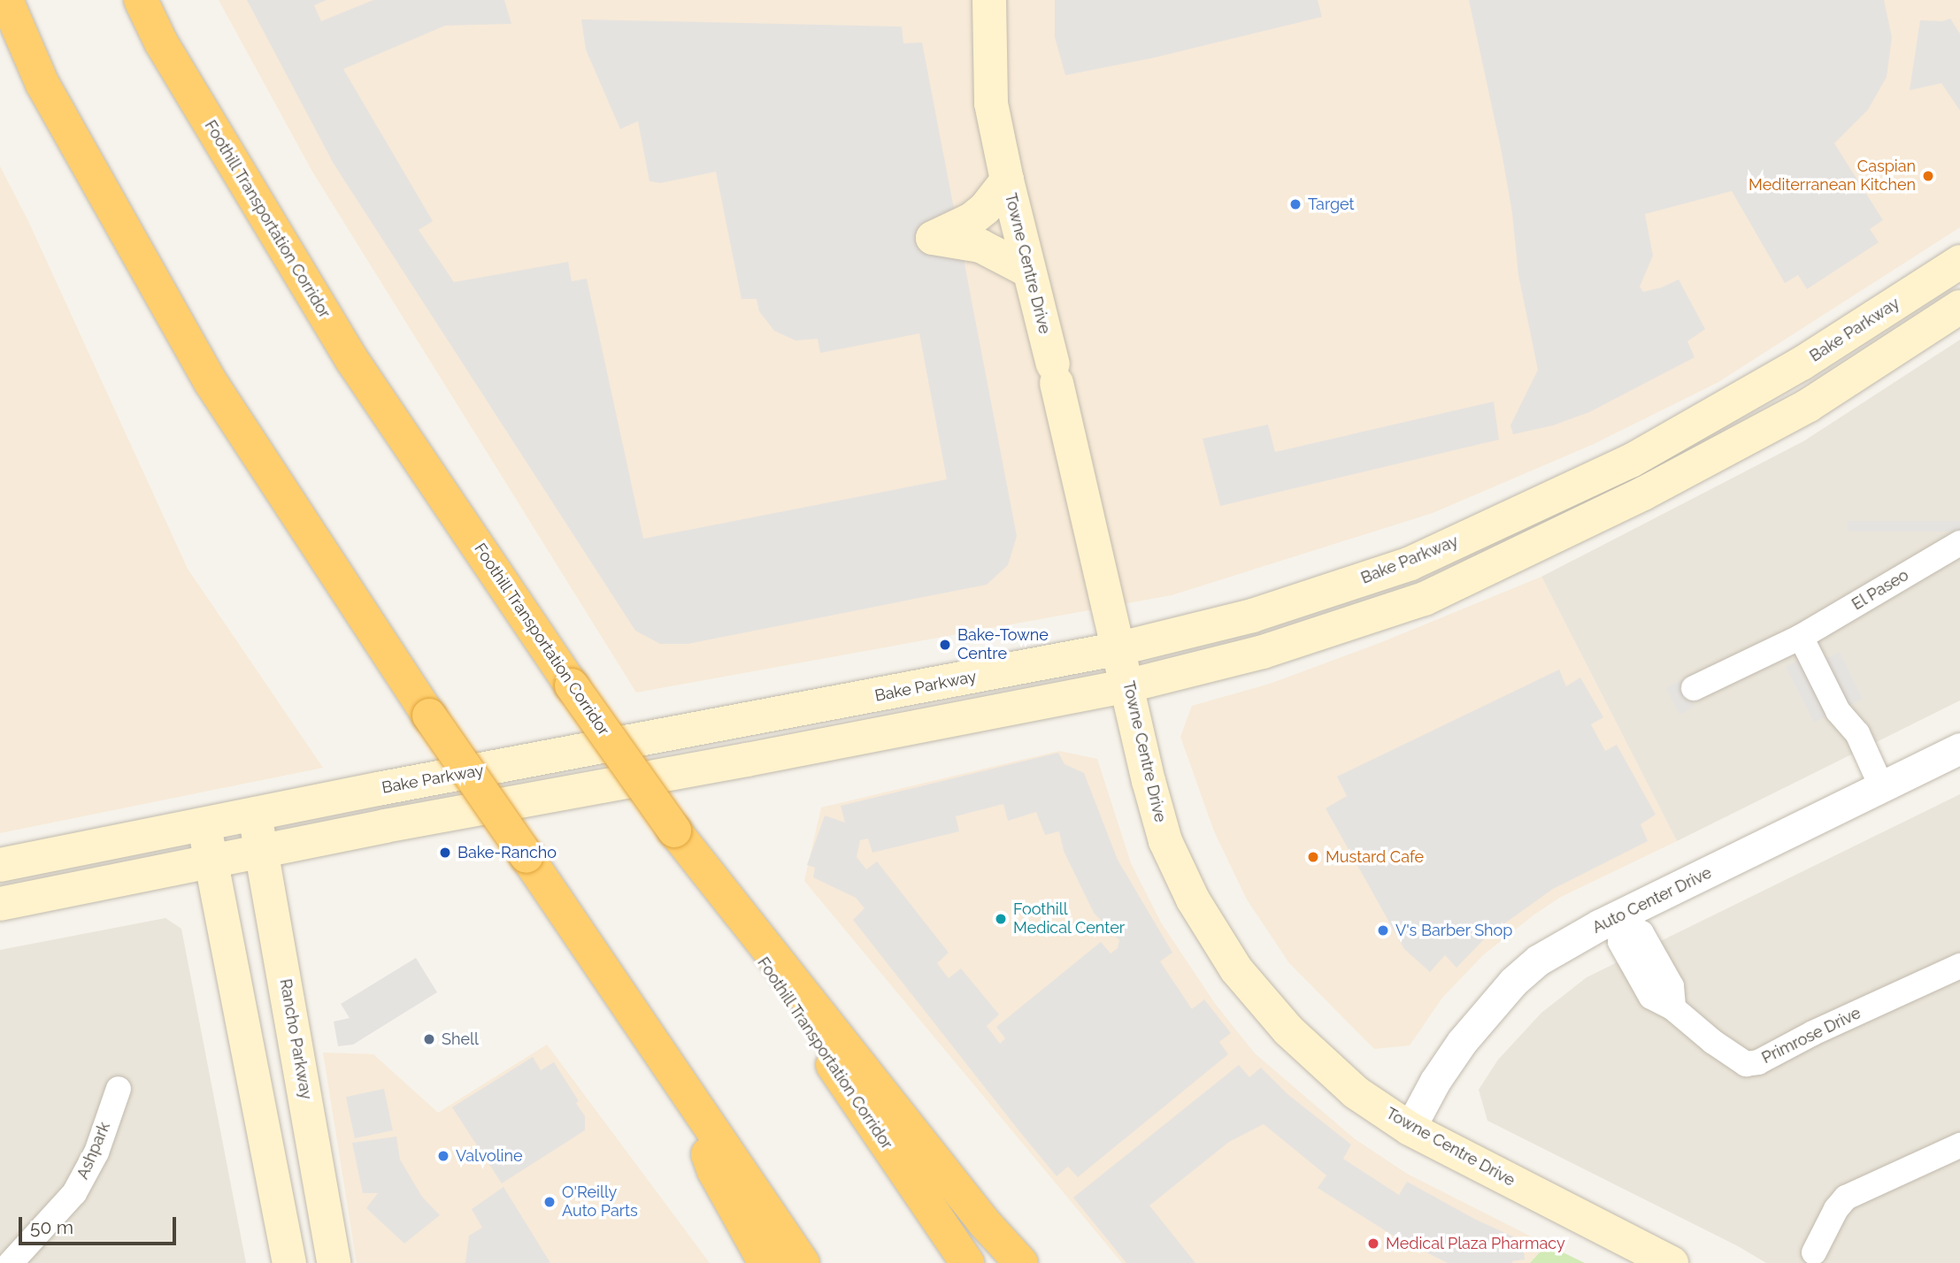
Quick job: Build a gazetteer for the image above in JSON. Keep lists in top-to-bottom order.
{
  "streets": {
    "highway": ["Foothill Transportation Corridor"],
    "main road": ["Towne Centre Drive", "Bake Parkway", "Rancho Parkway"],
    "street": [
      "El Paseo",
      "Auto Center Drive",
      "Primrose Drive",
      "Ashpark"
    ]
  },
  "crossings": [
    ["Towne Centre Drive", "Bake Parkway"],
    ["Towne Centre Drive", "Auto Center Drive"],
    ["Bake Parkway", "Rancho Parkway"],
    ["Auto Center Drive", "Primrose Drive"]
  ],
  "places": [
    "Caspian Mediterranean Kitchen",
    "Target",
    "Bake-Towne Centre",
    "Bake-Rancho",
    "Mustard Cafe",
    "Foothill Medical Center",
    "V's Barber Shop",
    "Shell",
    "Valvoline",
    "O'Reilly Auto Parts",
    "Medical Plaza Pharmacy"
  ],
  "scale_bar": "50 m"
}
